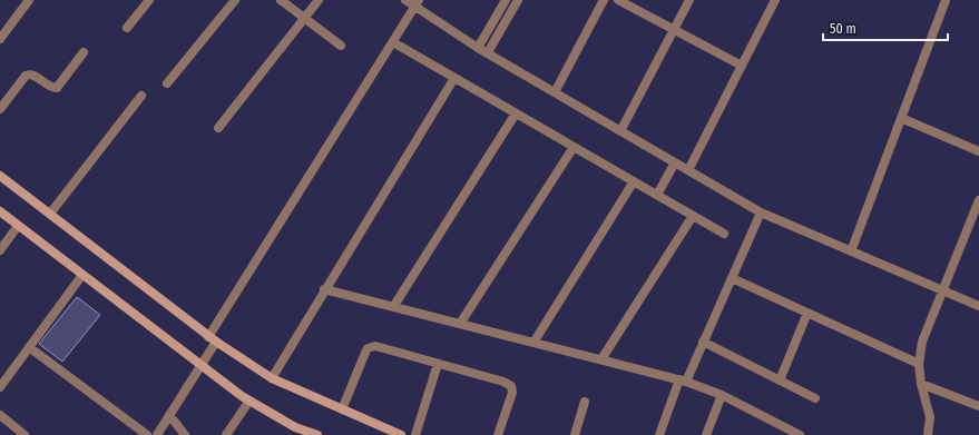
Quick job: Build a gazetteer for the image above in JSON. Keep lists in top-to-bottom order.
{
  "scale_bar": "50 m"
}
